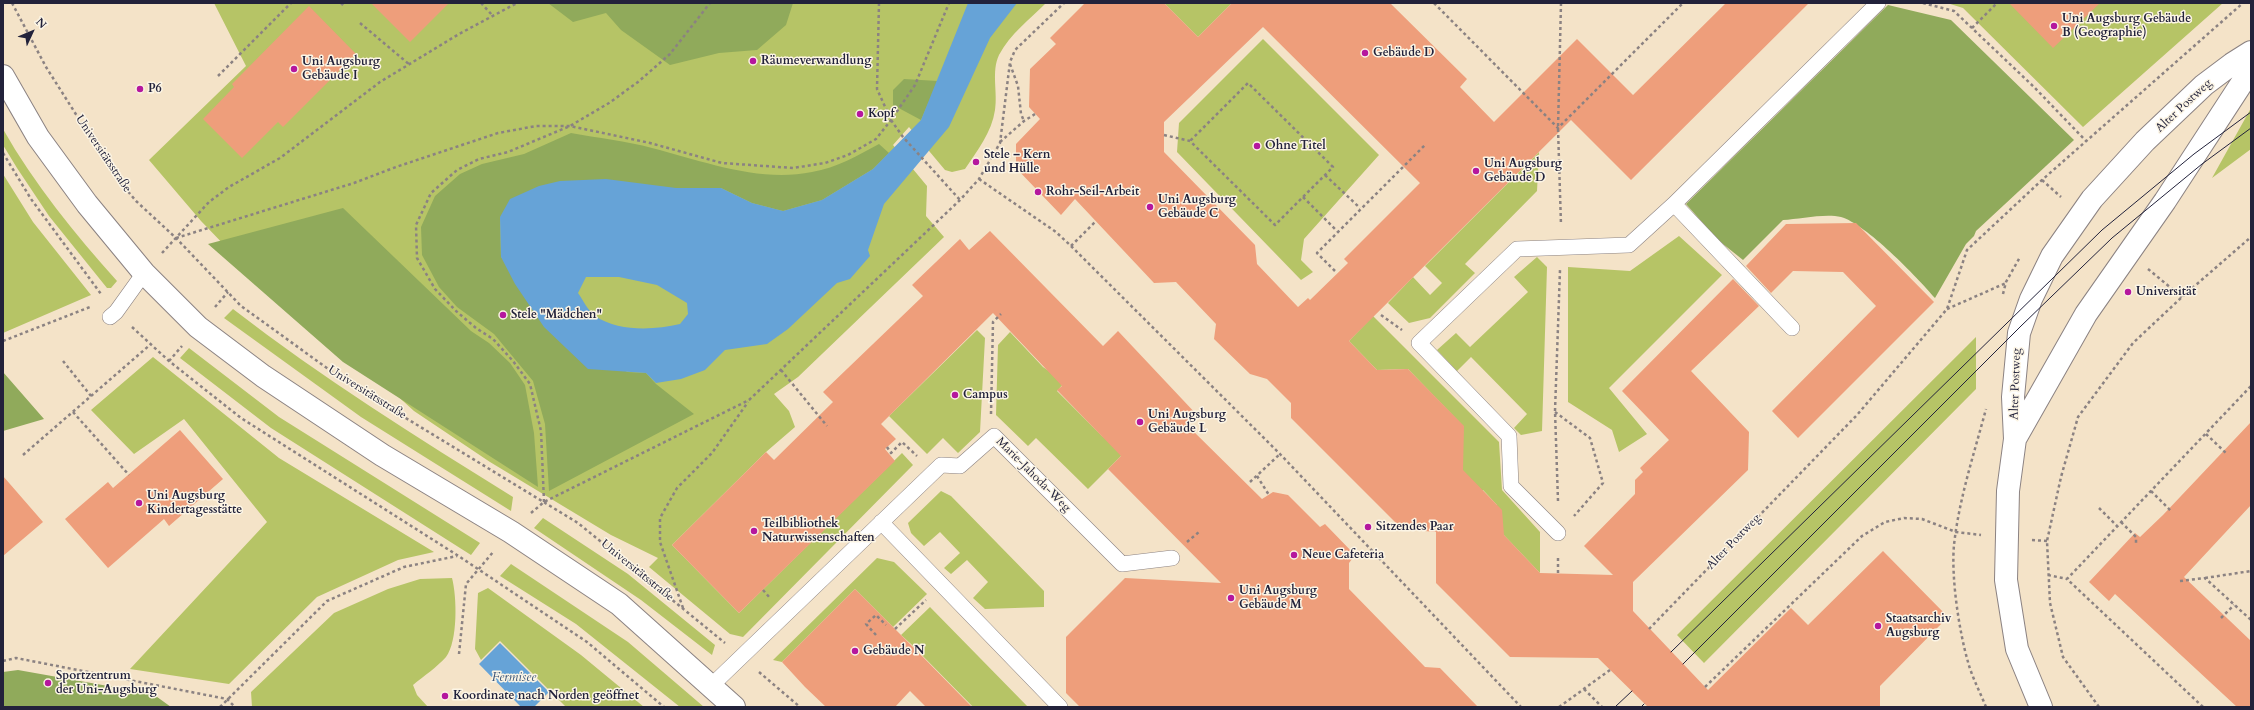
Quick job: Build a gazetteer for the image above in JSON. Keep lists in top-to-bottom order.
{
  "streets": {
    "street": ["Alter Postweg"],
    "lane": ["Marie-Jahoda-Weg"],
    "path": ["Universitätsstraße"]
  },
  "crossings": [
    ["Universitätsstraße", "Marie-Jahoda-Weg"]
  ],
  "water": ["Fermisee"],
  "places": [
    "Uni Augsburg Gebäude B (Geographie)",
    "Gebäude D",
    "Räumeverwandlung",
    "Uni Augsburg Gebäude I",
    "P6",
    "Kopf",
    "Ohne Titel",
    "Stele – Kern und Hülle",
    "Uni Augsburg Gebäude D",
    "Rohr-Seil-Arbeit",
    "Uni Augsburg Gebäude C",
    "Universität",
    "Stele \"Mädchen\"",
    "Campus",
    "Uni Augsburg Gebäude L",
    "Uni Augsburg Kindertagesstätte",
    "Sitzendes Paar",
    "Teilbibliothek Naturwissenschaften",
    "Neue Cafeteria",
    "Uni Augsburg Gebäude M",
    "Staatsarchiv Augsburg",
    "Gebäude N",
    "Sportzentrum der Uni-Augsburg",
    "Koordinate nach Norden geöffnet"
  ],
  "north": "top right"
}
